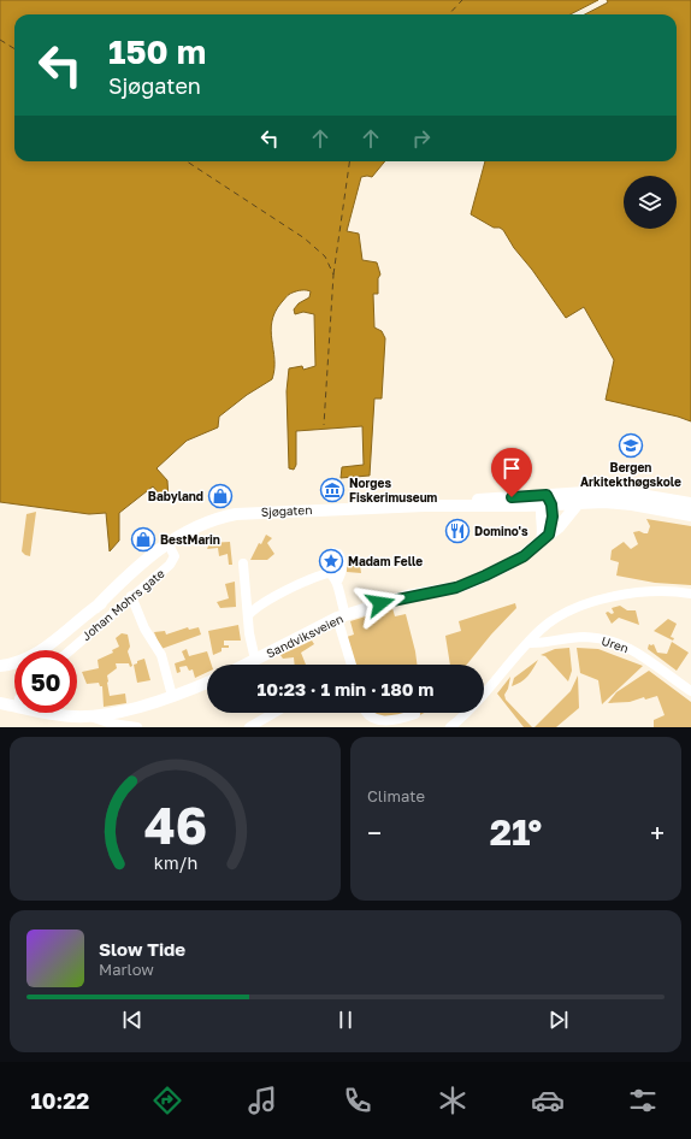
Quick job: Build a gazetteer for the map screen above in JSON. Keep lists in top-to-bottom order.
{
  "streets": {
    "main road": ["Sjøgaten", "Sandviksveien"],
    "street": ["Johan Mohrs gate", "Uren"]
  },
  "crossings": [
    ["Sjøgaten", "Johan Mohrs gate"]
  ],
  "places": {
    "school or university": ["Bergen Arkitekthøgskole"],
    "museum": ["Norges Fiskerimuseum"],
    "shop": ["Babyland", "BestMarin"],
    "restaurant": ["Domino's"],
    "place": ["Madam Felle"]
  },
  "page": {
    "turn": ["150 m", "Sjøgaten"],
    "limit": "50",
    "trip": "10:23 · 1 min · 180 m",
    "tile": "Climate",
    "heat": ["−", "21°", "+"],
    "song": ["Slow Tide", "Marlow"],
    "tabs": "10:22",
    "gauge": ["46", "km/h"]
  }
}
